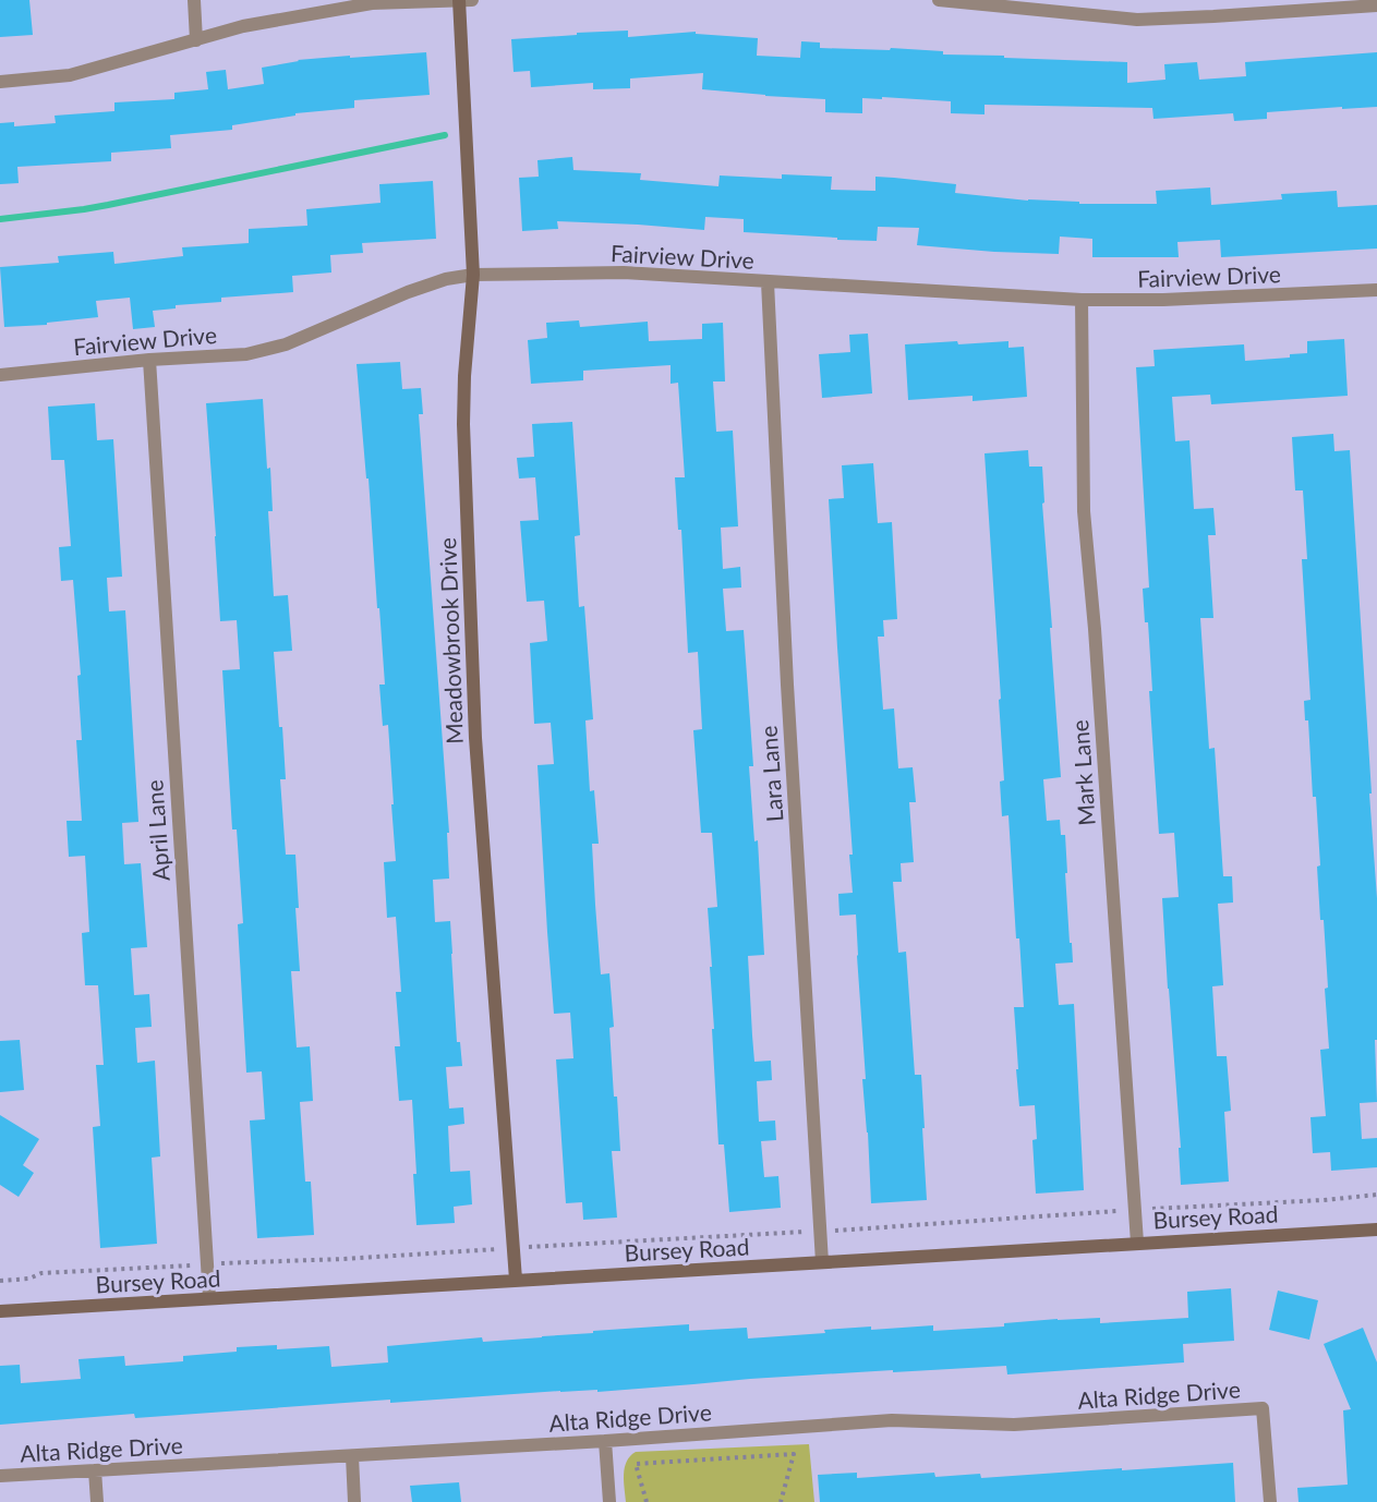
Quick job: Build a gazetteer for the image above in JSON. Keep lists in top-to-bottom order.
{
  "streets": {
    "street": [
      "Fairview Drive",
      "Meadowbrook Drive",
      "Mark Lane",
      "Lara Lane",
      "April Lane",
      "Bursey Road",
      "Alta Ridge Drive"
    ]
  },
  "crossings": [
    ["Fairview Drive", "Meadowbrook Drive"],
    ["Fairview Drive", "Mark Lane"],
    ["Fairview Drive", "Lara Lane"],
    ["Fairview Drive", "April Lane"],
    ["Meadowbrook Drive", "Bursey Road"],
    ["Mark Lane", "Bursey Road"],
    ["Lara Lane", "Bursey Road"],
    ["April Lane", "Bursey Road"]
  ]
}
